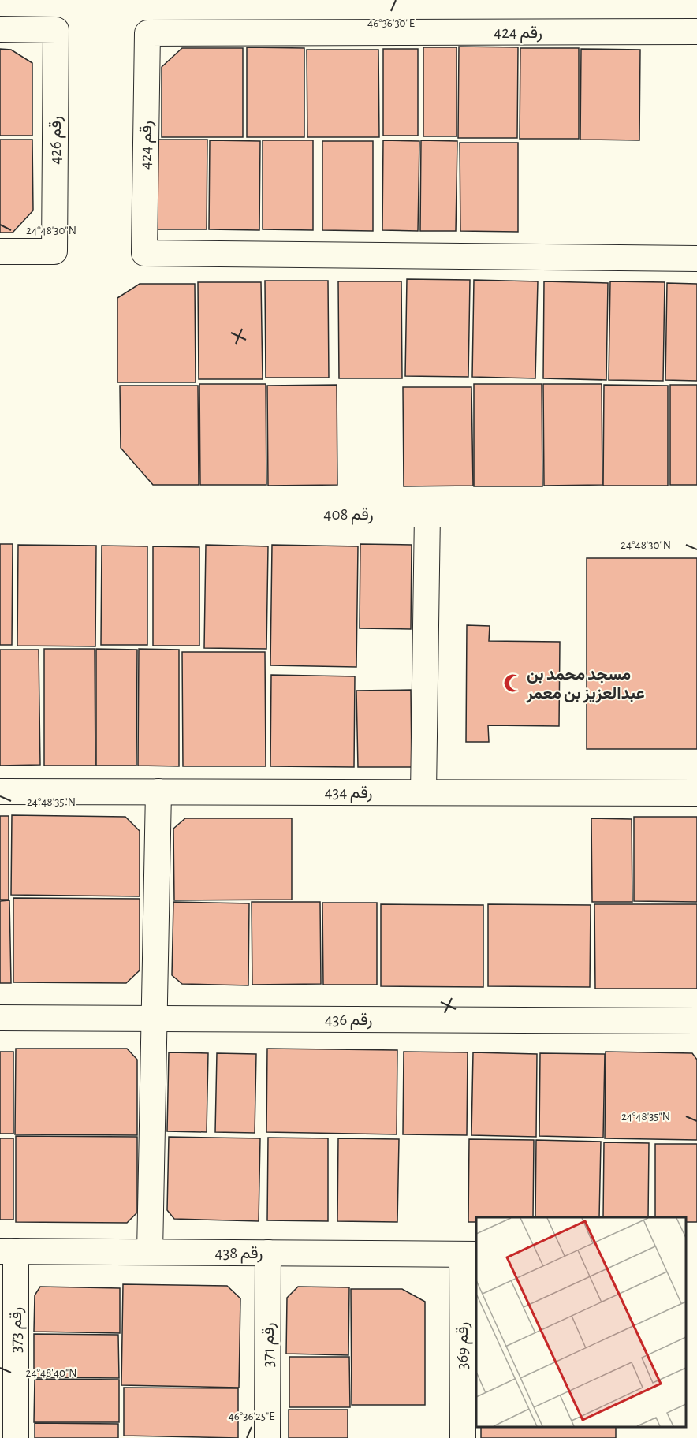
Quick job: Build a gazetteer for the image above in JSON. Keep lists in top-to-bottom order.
{
  "streets": {
    "street": [
      "رقم 424",
      "رقم 426",
      "رقم 408",
      "رقم 434",
      "رقم 436",
      "رقم 438",
      "رقم 373",
      "رقم 371",
      "رقم 369"
    ]
  },
  "crossings": [
    ["رقم 438", "رقم 373"],
    ["رقم 438", "رقم 371"],
    ["رقم 438", "رقم 369"]
  ],
  "places": {
    "mosque": ["مسجد محمد بن عبدالعزيز بن معمر"]
  },
  "coordinates": [
    "46°36'30\"E",
    "24°48'30\"N",
    "24°48'35\"N",
    "24°48'40\"N",
    "46°36'25\"E"
  ]
}
